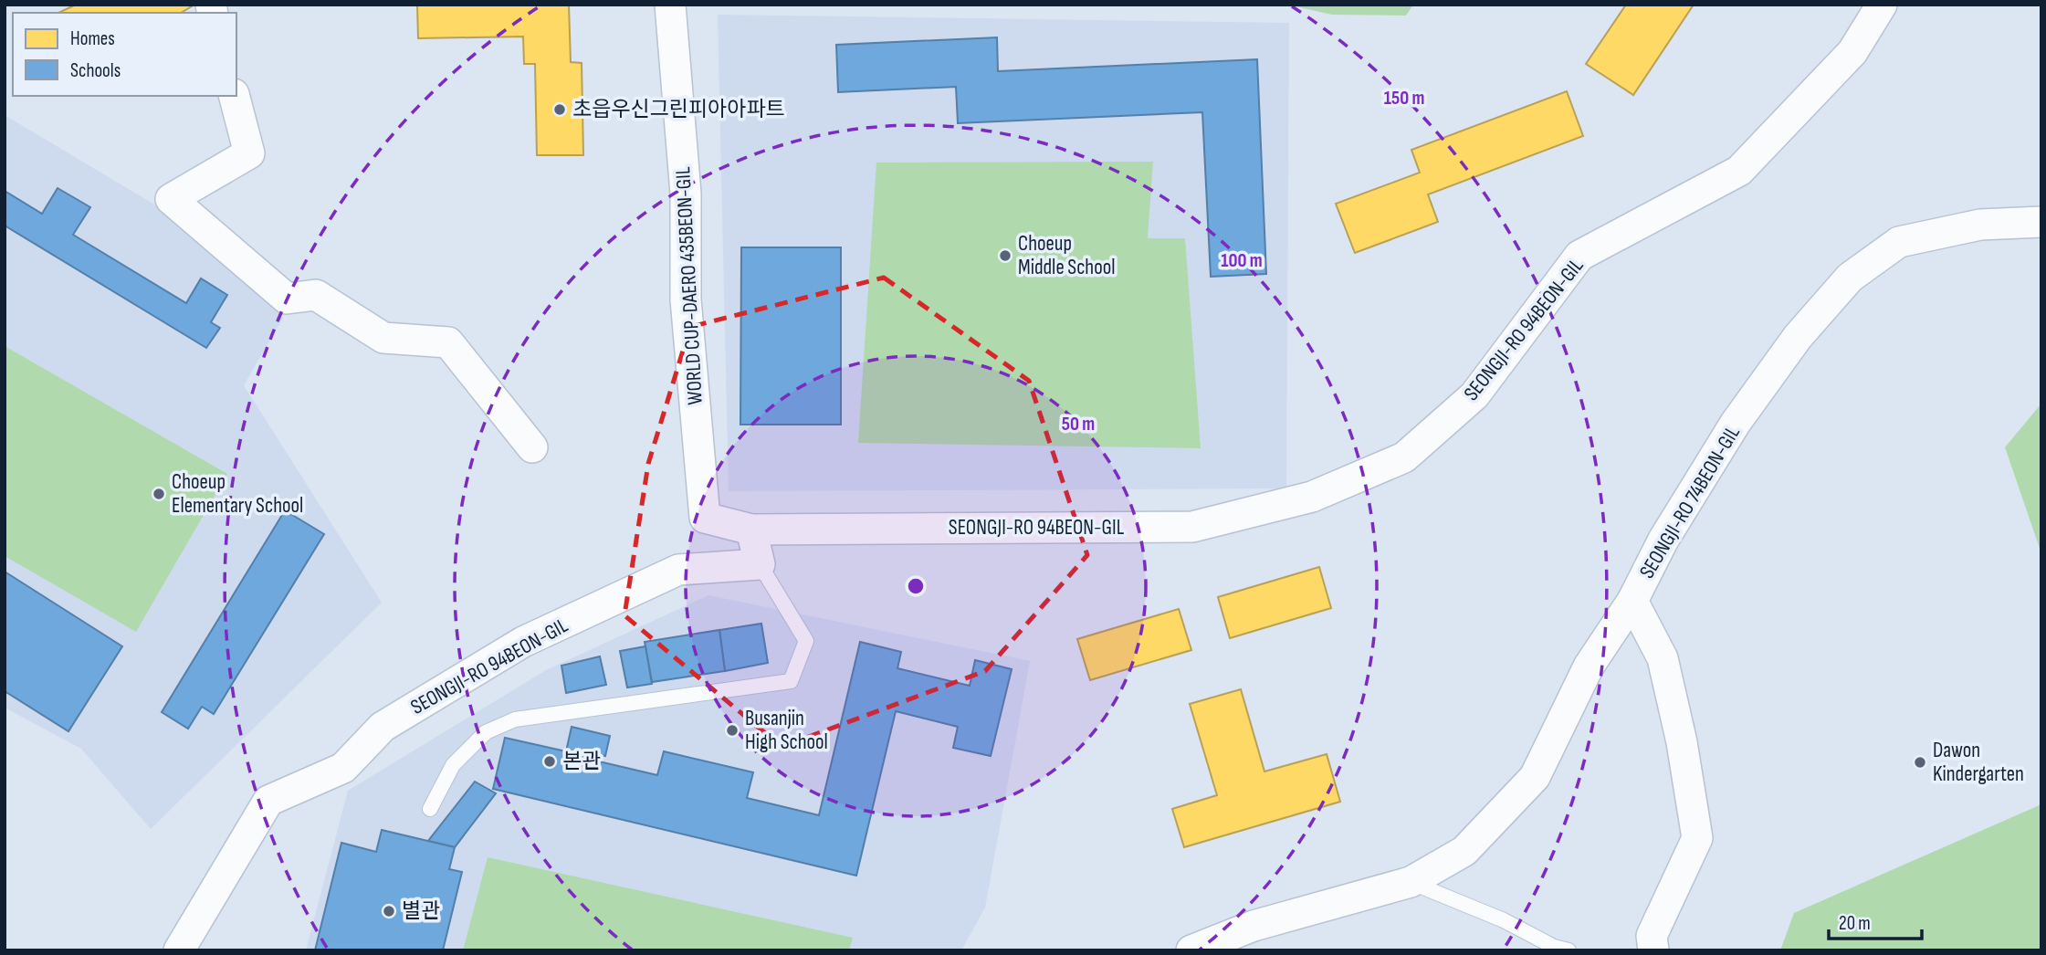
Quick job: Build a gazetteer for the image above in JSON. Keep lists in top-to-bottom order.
{
  "streets": {
    "street": ["WORLD CUP-DAERO 435BEON-GIL", "SEONGJI-RO 94BEON-GIL", "SEONGJI-RO 74BEON-GIL"]
  },
  "crossings": [
    ["WORLD CUP-DAERO 435BEON-GIL", "SEONGJI-RO 94BEON-GIL"]
  ],
  "places": [
    "초읍우신그린피아아파트",
    "Choeup Middle School",
    "Choeup Elementary School",
    "Busanjin High School",
    "본관",
    "Dawon Kindergarten",
    "별관"
  ],
  "legend": ["Homes", "Schools"],
  "scale_bar": "20 m",
  "rings": ["150 m", "100 m", "50 m"]
}
